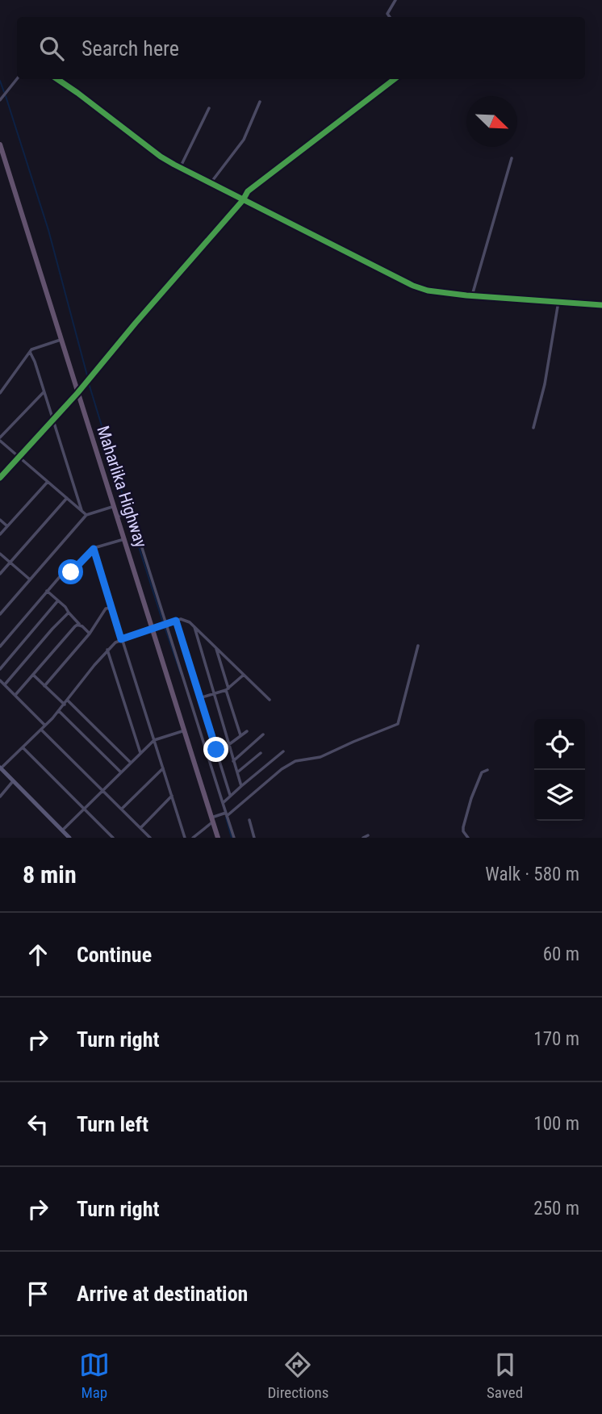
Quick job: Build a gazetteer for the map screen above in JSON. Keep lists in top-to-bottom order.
{
  "streets": {
    "highway": ["Maharlika Highway"]
  },
  "north": "bottom right",
  "page": {
    "search": "Search here",
    "heading": ["8 min", "Walk · 580 m"],
    "list": [
      ["Continue", "60 m"],
      ["Turn right", "170 m"],
      ["Turn left", "100 m"],
      ["Turn right", "250 m"],
      "Arrive at destination"
    ],
    "nav": ["Map", "Directions", "Saved"]
  }
}
